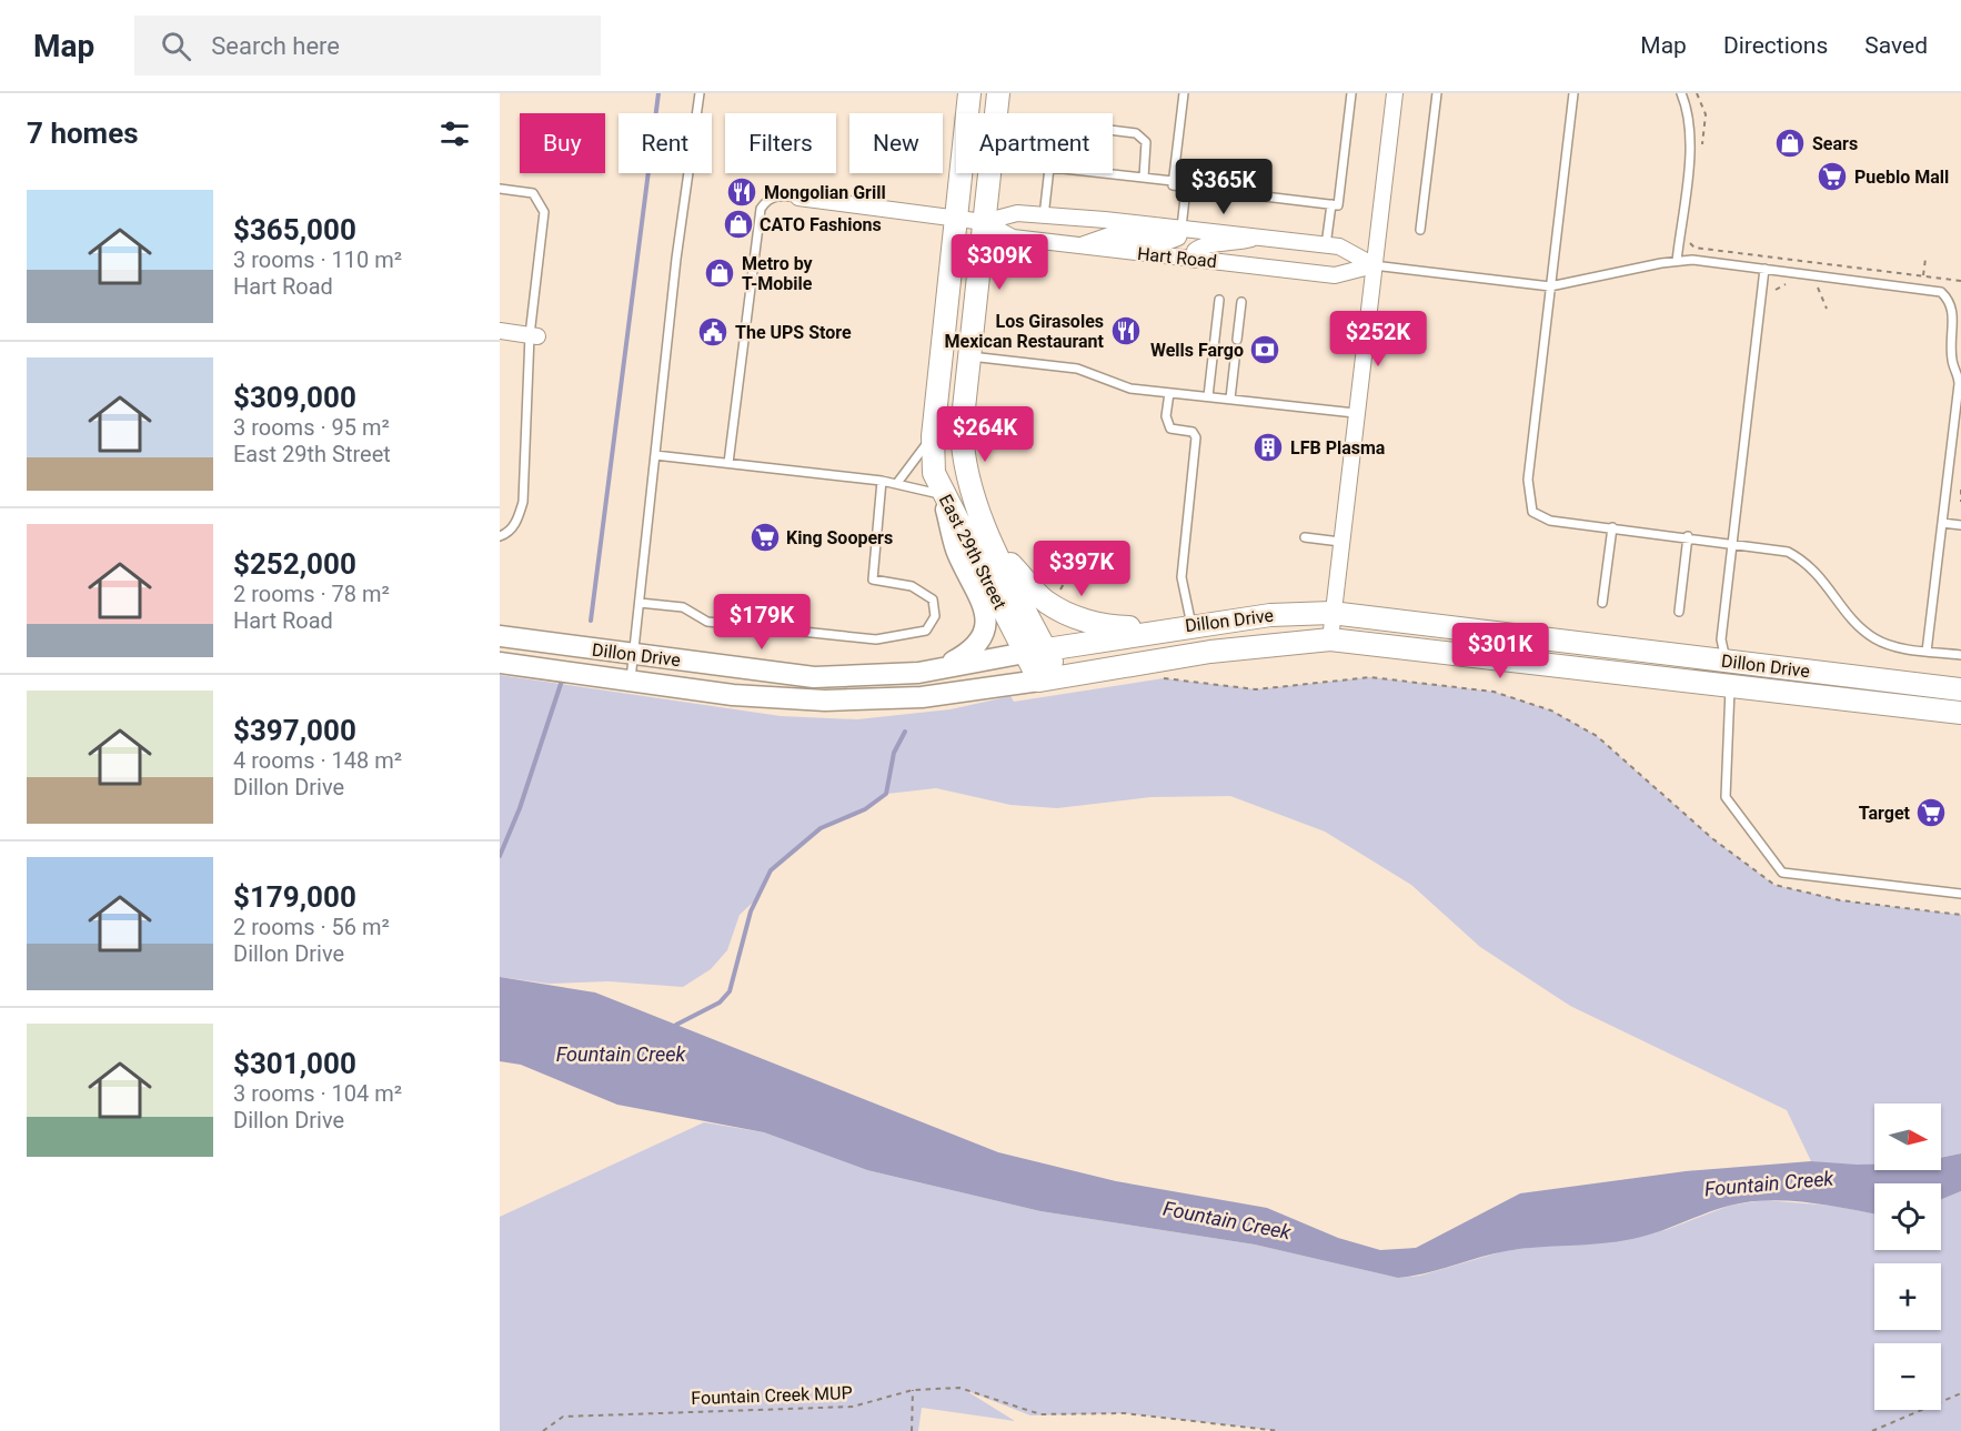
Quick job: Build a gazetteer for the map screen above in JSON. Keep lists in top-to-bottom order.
{
  "streets": {
    "main road": ["East 29th Street", "Dillon Drive"],
    "street": ["Hart Road"],
    "path": ["Fountain Creek MUP"]
  },
  "crossings": [
    ["Hart Road", "East 29th Street"],
    ["East 29th Street", "Dillon Drive"]
  ],
  "water": ["Fountain Creek"],
  "places": {
    "shop": ["Sears", "CATO Fashions", "Metro by T-Mobile"],
    "supermarket": ["Pueblo Mall", "King Soopers", "Target"],
    "restaurant": ["Mongolian Grill", "Los Girasoles Mexican Restaurant"],
    "public building": ["The UPS Store"],
    "bank": ["Wells Fargo"],
    "building": ["LFB Plasma"]
  },
  "north": "right",
  "page": {
    "header": "Map",
    "search": "Search here",
    "nav": ["Map", "Directions", "Saved"],
    "heading": "7 homes",
    "chip": [
      "Buy",
      "Rent",
      "Filters",
      "New",
      "Apartment"
    ],
    "price": [
      "$365K",
      "$309K",
      "$252K",
      "$264K",
      "$397K",
      "$179K",
      "$301K"
    ],
    "list": [
      {
        "name": "$365,000",
        "note": "3 rooms · 110 m² · Hart Road"
      },
      {
        "name": "$309,000",
        "note": "3 rooms · 95 m² · East 29th Street"
      },
      {
        "name": "$252,000",
        "note": "2 rooms · 78 m² · Hart Road"
      },
      {
        "name": "$397,000",
        "note": "4 rooms · 148 m² · Dillon Drive"
      },
      {
        "name": "$179,000",
        "note": "2 rooms · 56 m² · Dillon Drive"
      },
      {
        "name": "$301,000",
        "note": "3 rooms · 104 m² · Dillon Drive"
      }
    ],
    "map_buttons": ["+", "−"]
  }
}
